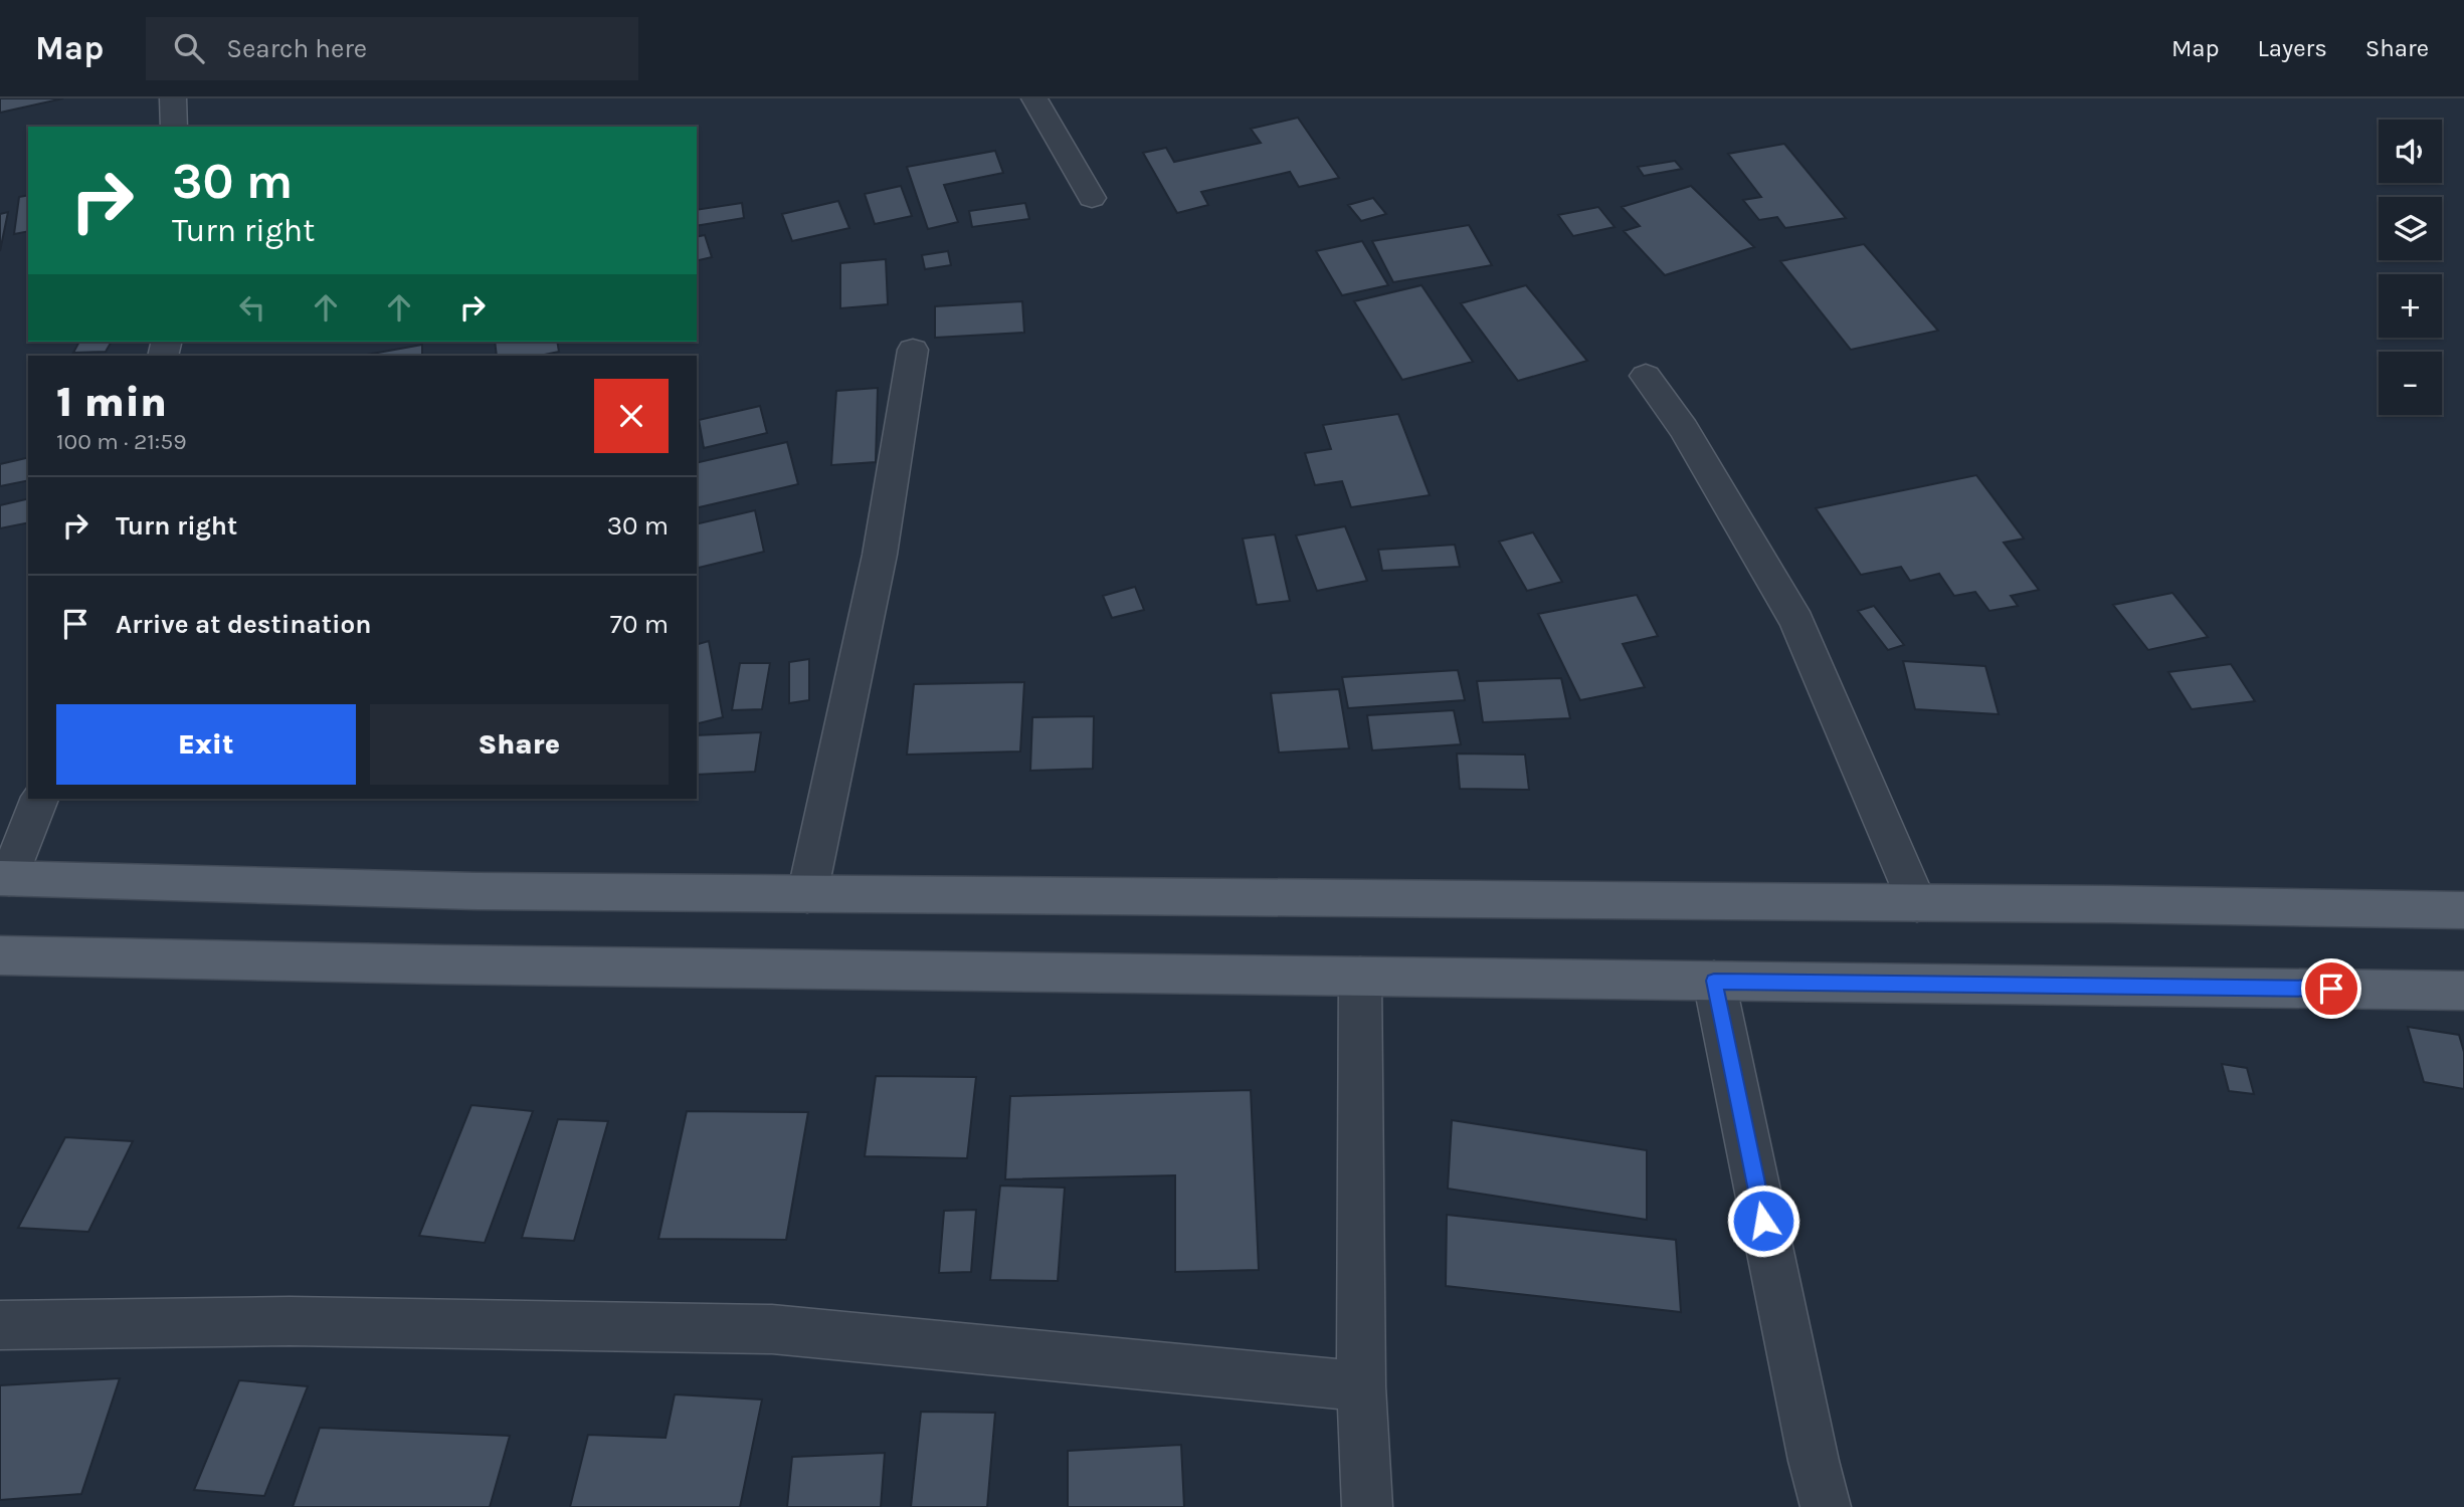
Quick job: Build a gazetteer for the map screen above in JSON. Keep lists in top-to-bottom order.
{
  "page": {
    "header": "Map",
    "search": "Search here",
    "nav": ["Map", "Layers", "Share"],
    "map_buttons": ["+", "−"],
    "turn": ["30 m", "Turn right"],
    "heading": ["1 min", "100 m · 21:59"],
    "list": [
      {
        "name": "Turn right",
        "value": "30 m"
      },
      {
        "name": "Arrive at destination",
        "value": "70 m"
      }
    ],
    "buttons": ["Exit", "Share"]
  }
}
